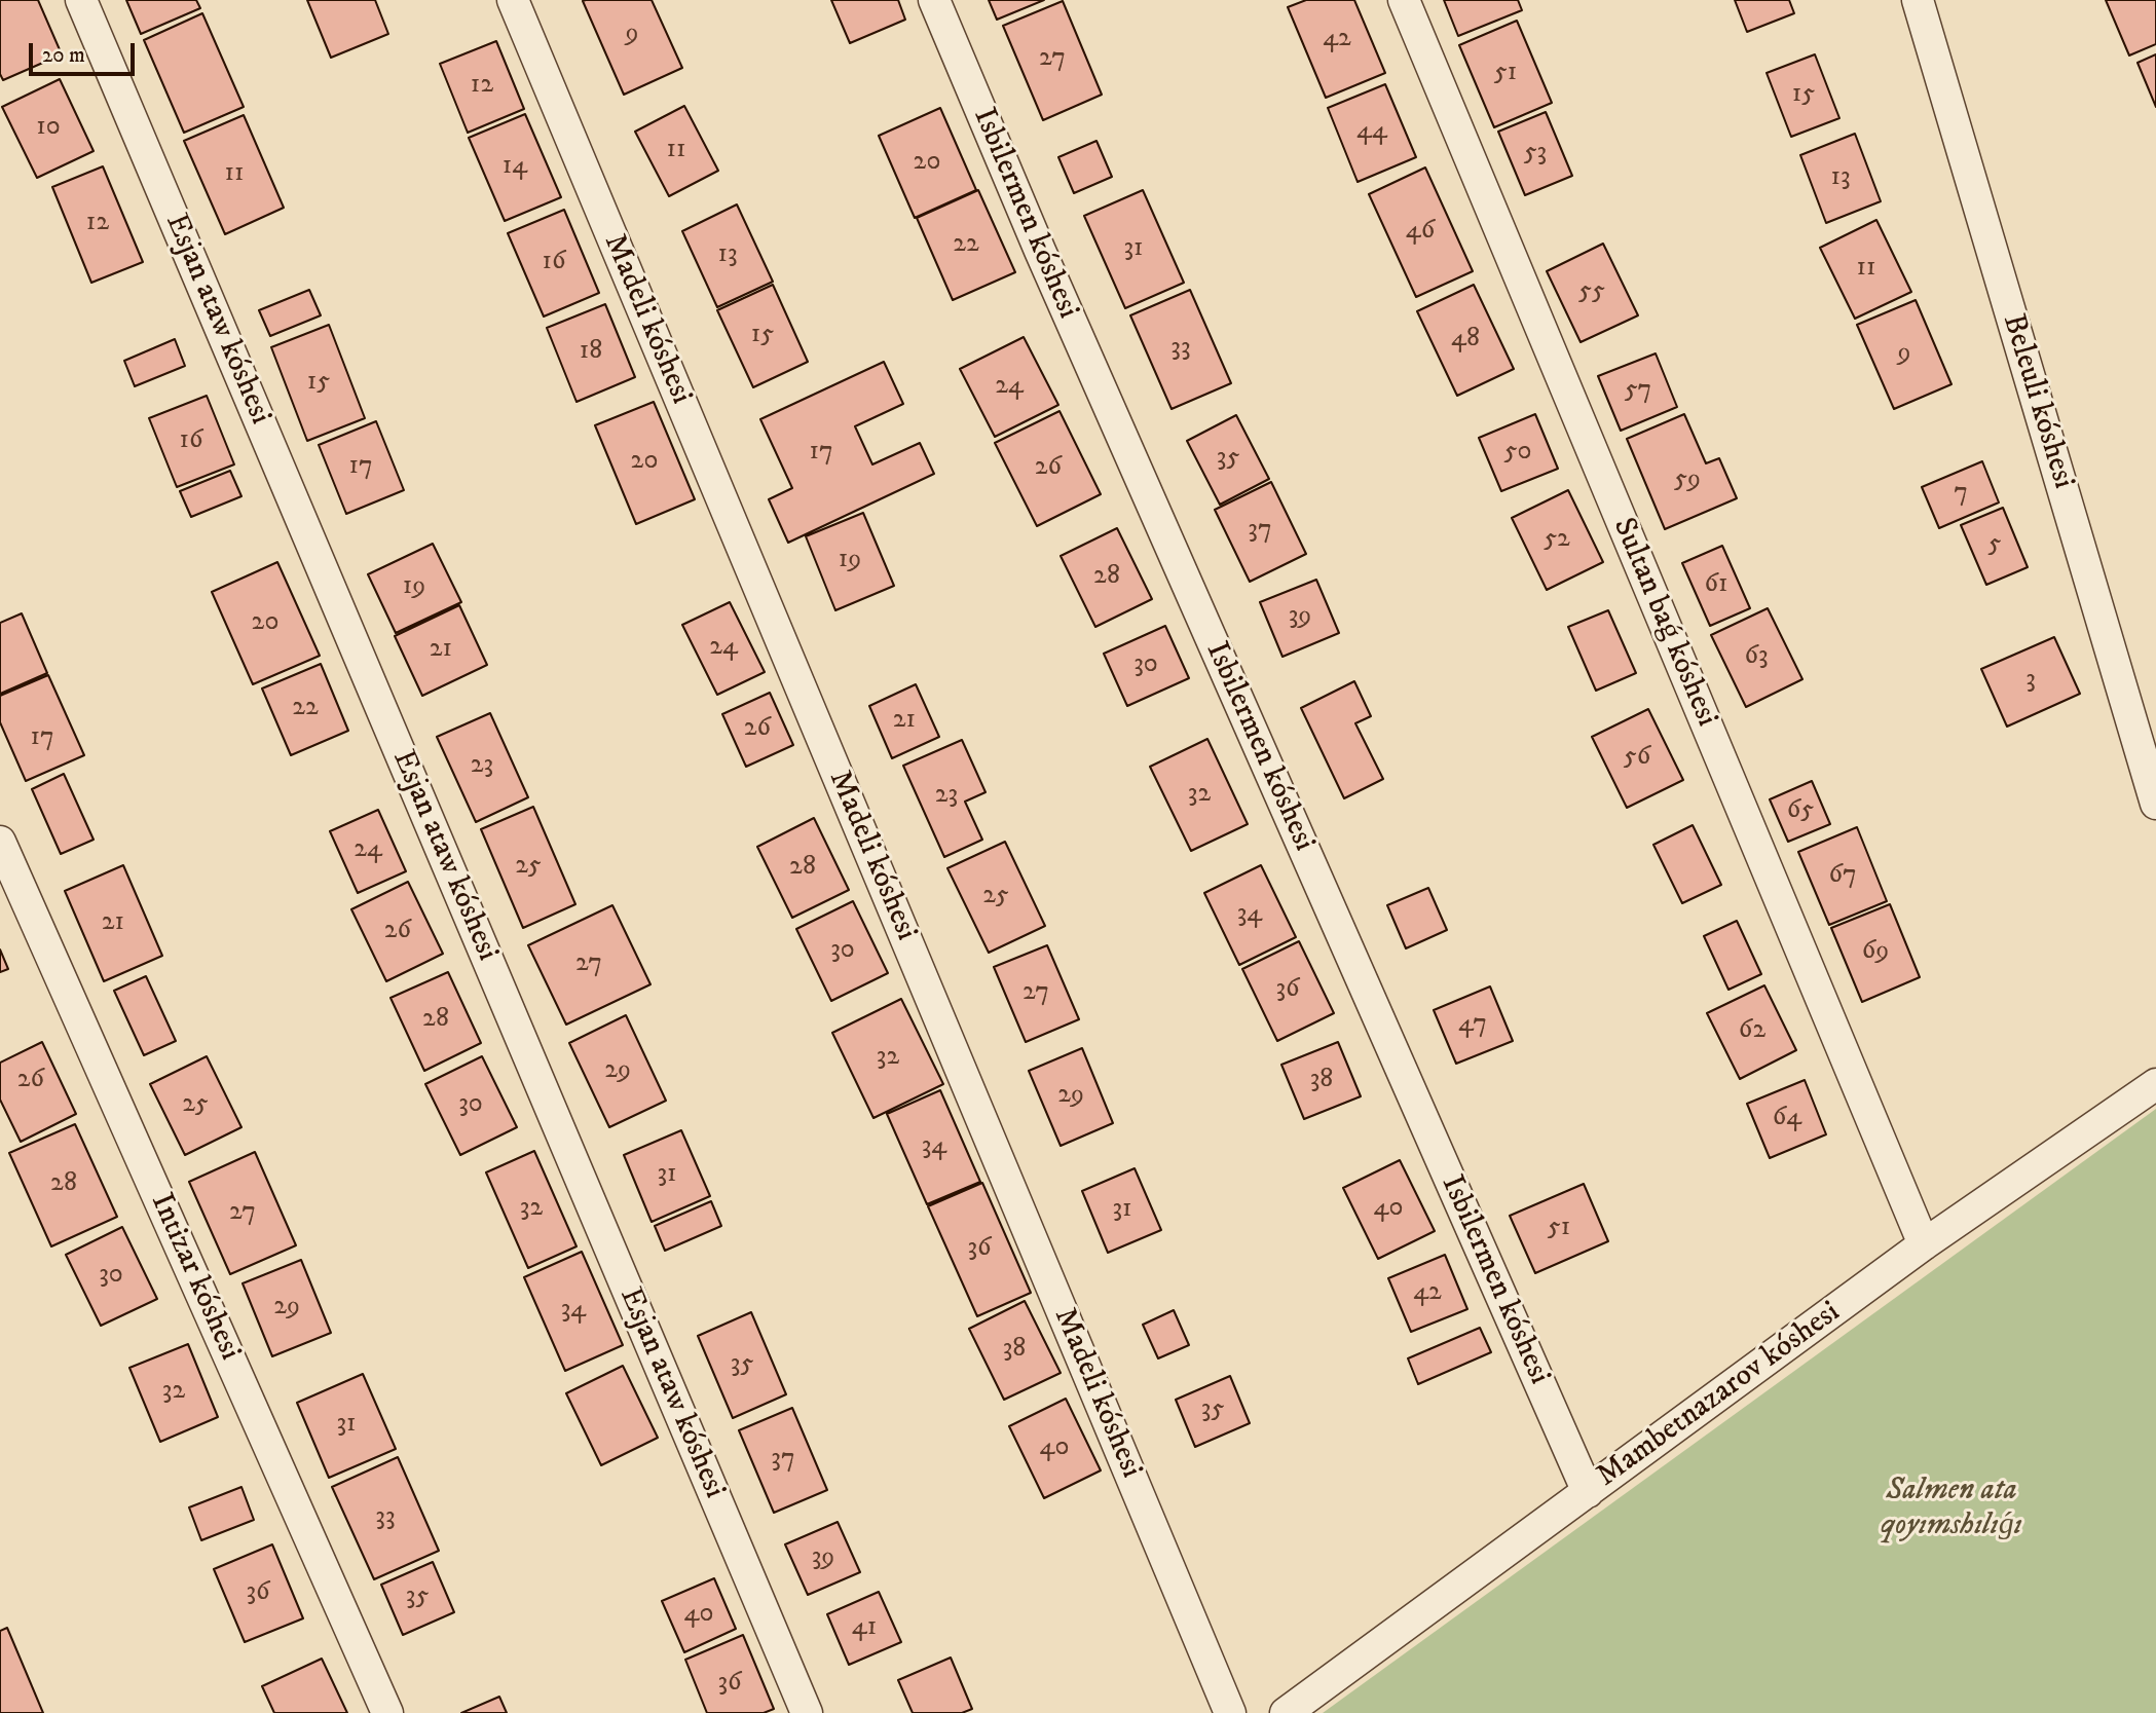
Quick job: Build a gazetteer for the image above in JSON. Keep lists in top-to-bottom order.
{
  "streets": {
    "street": [
      "Isbilermen kóshesi",
      "Esjan ataw kóshesi",
      "Madeli kóshesi",
      "Beleuli kóshesi",
      "Sultan baǵ kóshesi",
      "Intizar kóshesi",
      "Mambetnazarov kóshesi"
    ]
  },
  "crossings": [
    ["Isbilermen kóshesi", "Mambetnazarov kóshesi"],
    ["Sultan baǵ kóshesi", "Mambetnazarov kóshesi"]
  ],
  "parks": ["Salmen ata qoyımshılıǵı"],
  "house_numbers": [
    "9",
    "42",
    "27",
    "51",
    "12",
    "15",
    "10",
    "44",
    "11",
    "53",
    "20",
    "14",
    "11",
    "13",
    "12",
    "46",
    "22",
    "31",
    "13",
    "16",
    "11",
    "55",
    "15",
    "48",
    "33",
    "18",
    "9",
    "15",
    "24",
    "57",
    "16",
    "17",
    "50",
    "35",
    "20",
    "17",
    "26",
    "59",
    "7",
    "37",
    "52",
    "5",
    "19",
    "28",
    "61",
    "19",
    "39",
    "20",
    "24",
    "21",
    "63",
    "30",
    "3",
    "22",
    "21",
    "26",
    "17",
    "56",
    "23",
    "32",
    "23",
    "65",
    "24",
    "25",
    "28",
    "67",
    "25",
    "34",
    "21",
    "26",
    "30",
    "69",
    "27",
    "36",
    "27",
    "28",
    "47",
    "62",
    "32",
    "29",
    "26",
    "38",
    "29",
    "25",
    "30",
    "64",
    "34",
    "31",
    "28",
    "32",
    "40",
    "31",
    "27",
    "51",
    "36",
    "30",
    "42",
    "29",
    "34",
    "38",
    "35",
    "32",
    "35",
    "31",
    "40",
    "37",
    "33",
    "39",
    "36",
    "35",
    "40",
    "41",
    "36"
  ],
  "scale_bar": "20 m"
}
